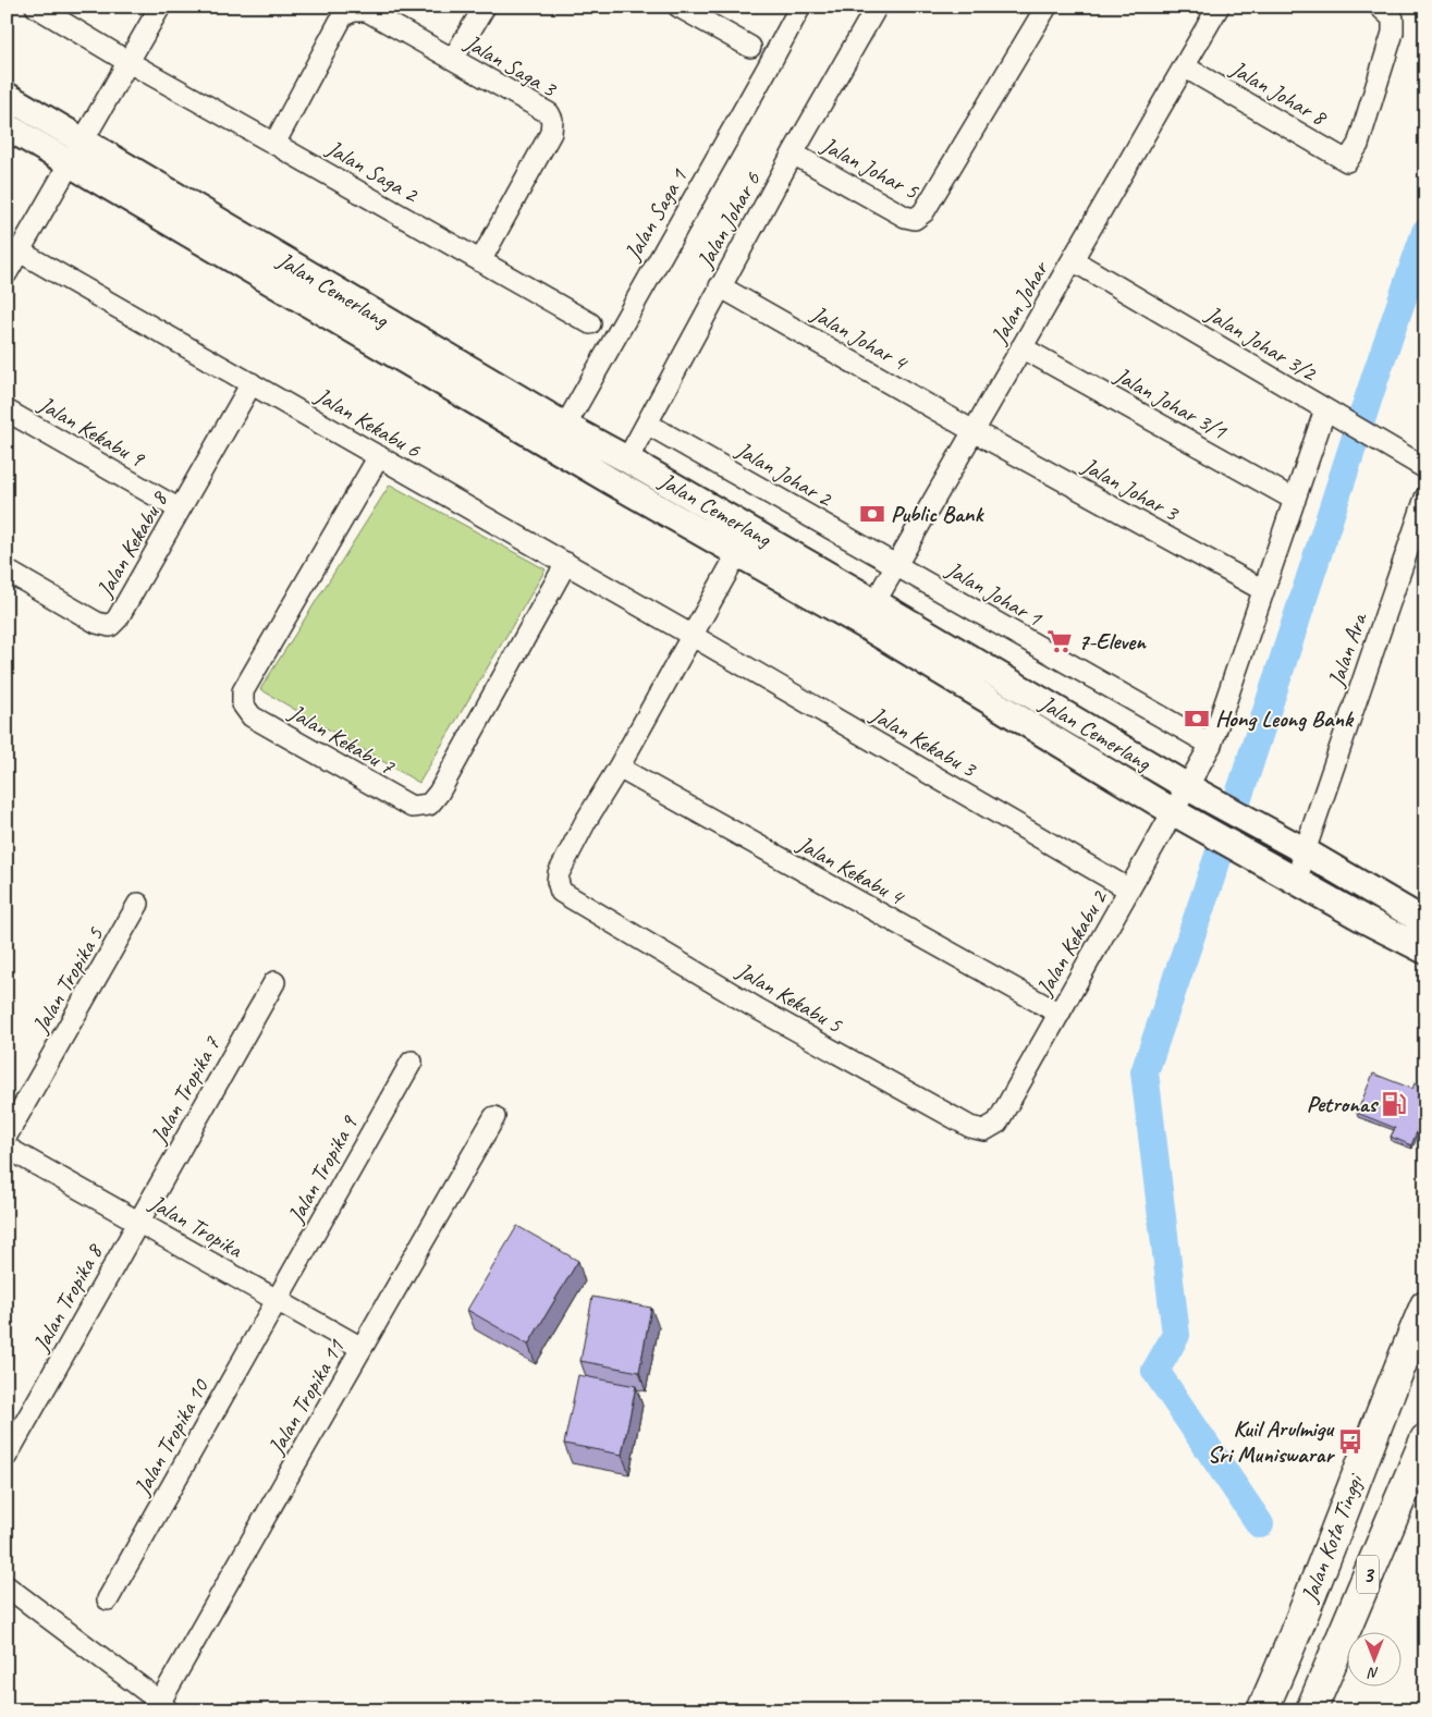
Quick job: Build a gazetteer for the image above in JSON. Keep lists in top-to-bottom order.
{
  "streets": {
    "highway": ["Jalan Kota Tinggi", "3"],
    "main road": ["Jalan Cemerlang"],
    "street": [
      "Jalan Saga 3",
      "Jalan Johar 8",
      "Jalan Johar 5",
      "Jalan Saga 2",
      "Jalan Saga 1",
      "Jalan Johar 6",
      "Jalan Johar",
      "Jalan Johar 4",
      "Jalan Johar 3/2",
      "Jalan Johar 3/1",
      "Jalan Kekabu 6",
      "Jalan Kekabu 9",
      "Jalan Johar 2",
      "Jalan Johar 3",
      "Jalan Kekabu 8",
      "Jalan Johar 1",
      "Jalan Ara",
      "Jalan Kekabu 7",
      "Jalan Kekabu 3",
      "Jalan Kekabu 4",
      "Jalan Kekabu 2",
      "Jalan Tropika 5",
      "Jalan Kekabu 5",
      "Jalan Tropika 7",
      "Jalan Tropika 9",
      "Jalan Tropika",
      "Jalan Tropika 8",
      "Jalan Tropika 11",
      "Jalan Tropika 10"
    ]
  },
  "crossings": [
    ["Jalan Saga 3", "Jalan Saga 2"],
    ["Jalan Johar 8", "Jalan Johar"],
    ["Jalan Johar 5", "Jalan Johar 6"],
    ["Jalan Saga 1", "Jalan Cemerlang"],
    ["Jalan Johar 6", "Jalan Cemerlang"],
    ["Jalan Johar 6", "Jalan Johar 4"],
    ["Jalan Johar 6", "Jalan Johar 2"],
    ["Jalan Cemerlang", "Jalan Johar"],
    ["Jalan Cemerlang", "Jalan Ara"],
    ["Jalan Cemerlang", "Jalan Kekabu 2"],
    ["Jalan Johar", "Jalan Johar 4"],
    ["Jalan Johar", "Jalan Johar 3/2"],
    ["Jalan Johar", "Jalan Johar 3/1"],
    ["Jalan Johar", "Jalan Johar 2"],
    ["Jalan Johar", "Jalan Johar 3"],
    ["Jalan Johar", "Jalan Johar 1"],
    ["Jalan Johar 4", "Jalan Johar 3"],
    ["Jalan Kekabu 6", "Jalan Kekabu 8"],
    ["Jalan Kekabu 6", "Jalan Kekabu 7"],
    ["Jalan Kekabu 6", "Jalan Kekabu 3"],
    ["Jalan Kekabu 9", "Jalan Kekabu 8"],
    ["Jalan Johar 2", "Jalan Johar 1"],
    ["Jalan Kekabu 3", "Jalan Kekabu 2"],
    ["Jalan Kekabu 4", "Jalan Kekabu 2"],
    ["Jalan Kekabu 4", "Jalan Kekabu 5"],
    ["Jalan Kekabu 2", "Jalan Kekabu 5"],
    ["Jalan Tropika 7", "Jalan Tropika"],
    ["Jalan Tropika 7", "Jalan Tropika 8"],
    ["Jalan Tropika 9", "Jalan Tropika"],
    ["Jalan Tropika 9", "Jalan Tropika 10"],
    ["Jalan Tropika", "Jalan Tropika 8"],
    ["Jalan Tropika", "Jalan Tropika 11"],
    ["Jalan Tropika", "Jalan Tropika 10"]
  ],
  "places": {
    "bank": ["Public Bank", "Hong Leong Bank"],
    "supermarket": ["7-Eleven"],
    "fuel station": ["Petronas"],
    "bus stop": ["Kuil Arulmigu Sri Muniswarar"]
  },
  "north": "bottom"
}
